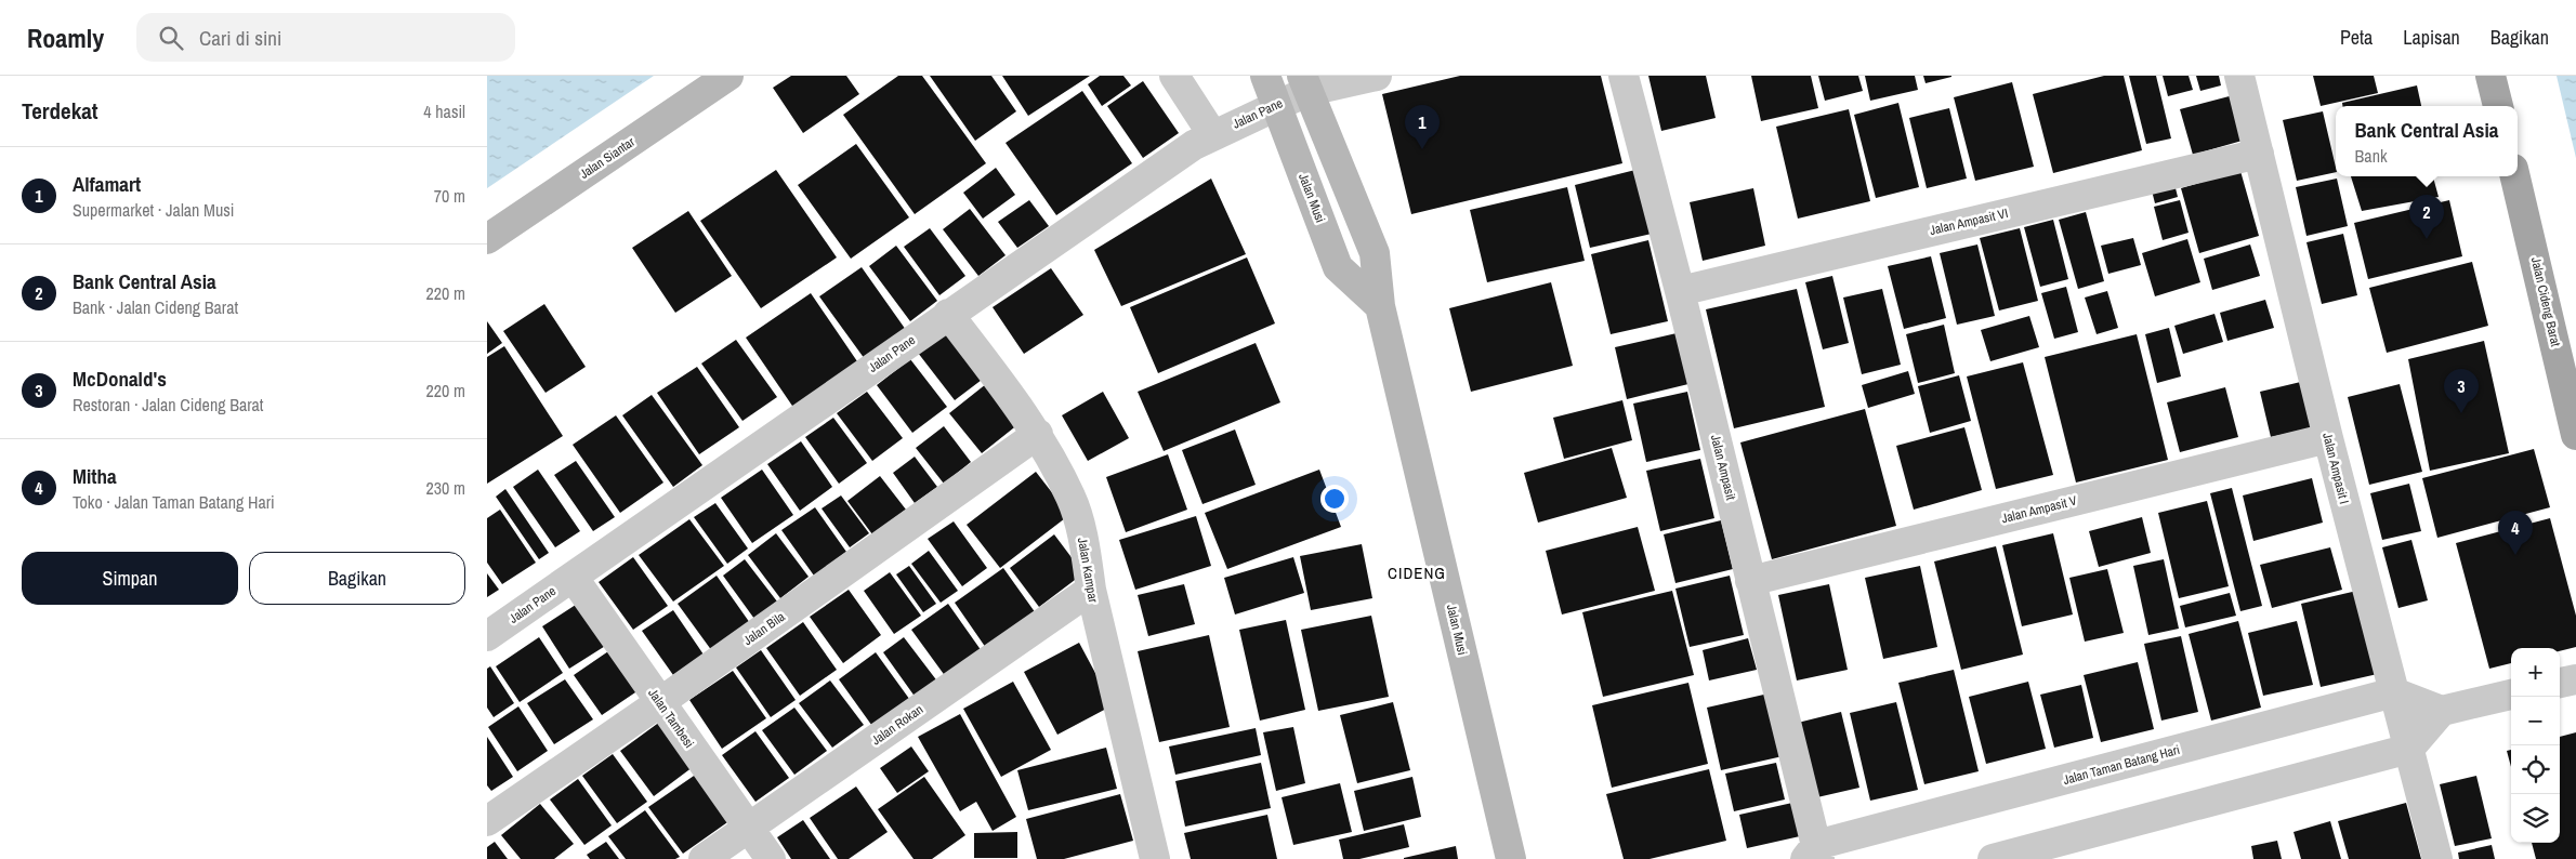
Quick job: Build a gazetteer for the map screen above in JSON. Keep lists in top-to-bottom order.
{
  "streets": {
    "main road": ["Jalan Cideng Barat"],
    "street": [
      "Jalan Pane",
      "Jalan Siantar",
      "Jalan Musi",
      "Jalan Ampasit VI",
      "Jalan Ampasit",
      "Jalan Ampasit I",
      "Jalan Ampasit V",
      "Jalan Kampar",
      "Jalan Bila",
      "Jalan Tambesi",
      "Jalan Rokan",
      "Jalan Taman Batang Hari"
    ]
  },
  "crossings": [
    ["Jalan Pane", "Jalan Musi"],
    ["Jalan Pane", "Jalan Kampar"],
    ["Jalan Pane", "Jalan Tambesi"],
    ["Jalan Ampasit VI", "Jalan Ampasit"],
    ["Jalan Ampasit VI", "Jalan Ampasit I"],
    ["Jalan Ampasit", "Jalan Ampasit V"],
    ["Jalan Ampasit", "Jalan Taman Batang Hari"],
    ["Jalan Ampasit I", "Jalan Ampasit V"],
    ["Jalan Ampasit I", "Jalan Taman Batang Hari"],
    ["Jalan Kampar", "Jalan Bila"],
    ["Jalan Kampar", "Jalan Rokan"],
    ["Jalan Bila", "Jalan Tambesi"],
    ["Jalan Tambesi", "Jalan Rokan"]
  ],
  "districts": ["CIDENG"],
  "page": {
    "header": "Roamly",
    "search": "Cari di sini",
    "nav": ["Peta", "Lapisan", "Bagikan"],
    "heading": ["Terdekat", "4 hasil"],
    "pins": [
      "1",
      "2",
      "3",
      "4"
    ],
    "popup": ["Bank Central Asia", "Bank"],
    "list": [
      {
        "mark": "1",
        "name": "Alfamart",
        "note": "Supermarket · Jalan Musi",
        "value": "70 m"
      },
      {
        "mark": "2",
        "name": "Bank Central Asia",
        "note": "Bank · Jalan Cideng Barat",
        "value": "220 m"
      },
      {
        "mark": "3",
        "name": "McDonald's",
        "note": "Restoran · Jalan Cideng Barat",
        "value": "220 m"
      },
      {
        "mark": "4",
        "name": "Mitha",
        "note": "Toko · Jalan Taman Batang Hari",
        "value": "230 m"
      }
    ],
    "buttons": ["Simpan", "Bagikan"],
    "map_buttons": ["+", "−"]
  }
}
